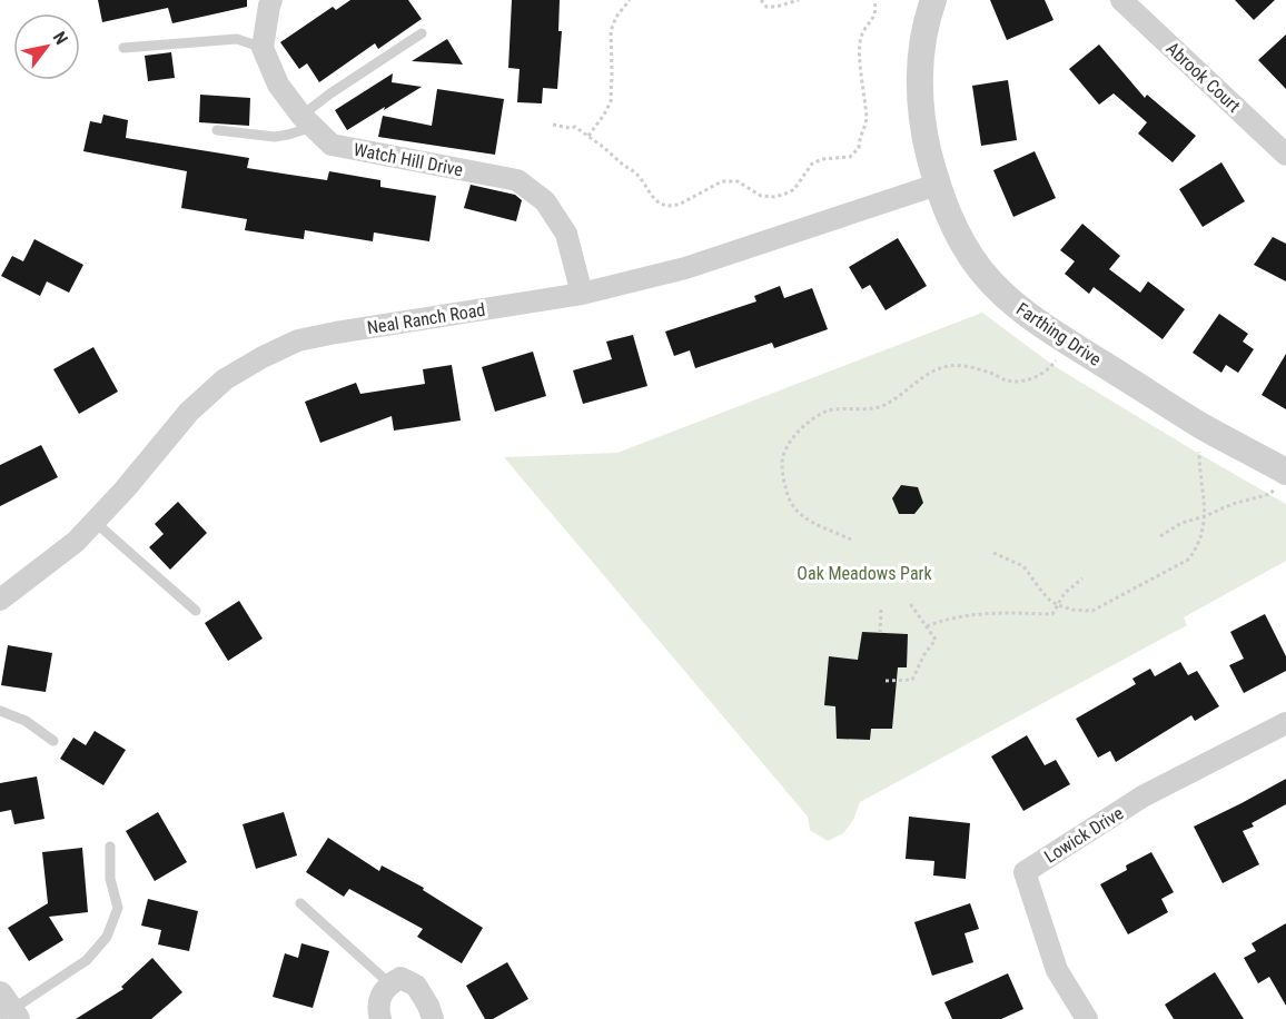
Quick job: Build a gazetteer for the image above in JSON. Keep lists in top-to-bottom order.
{
  "streets": {
    "street": [
      "Abrook Court",
      "Watch Hill Drive",
      "Neal Ranch Road",
      "Farthing Drive",
      "Lowick Drive"
    ]
  },
  "crossings": [
    ["Watch Hill Drive", "Neal Ranch Road"],
    ["Neal Ranch Road", "Farthing Drive"]
  ],
  "parks": ["Oak Meadows Park"],
  "north": "top right"
}
